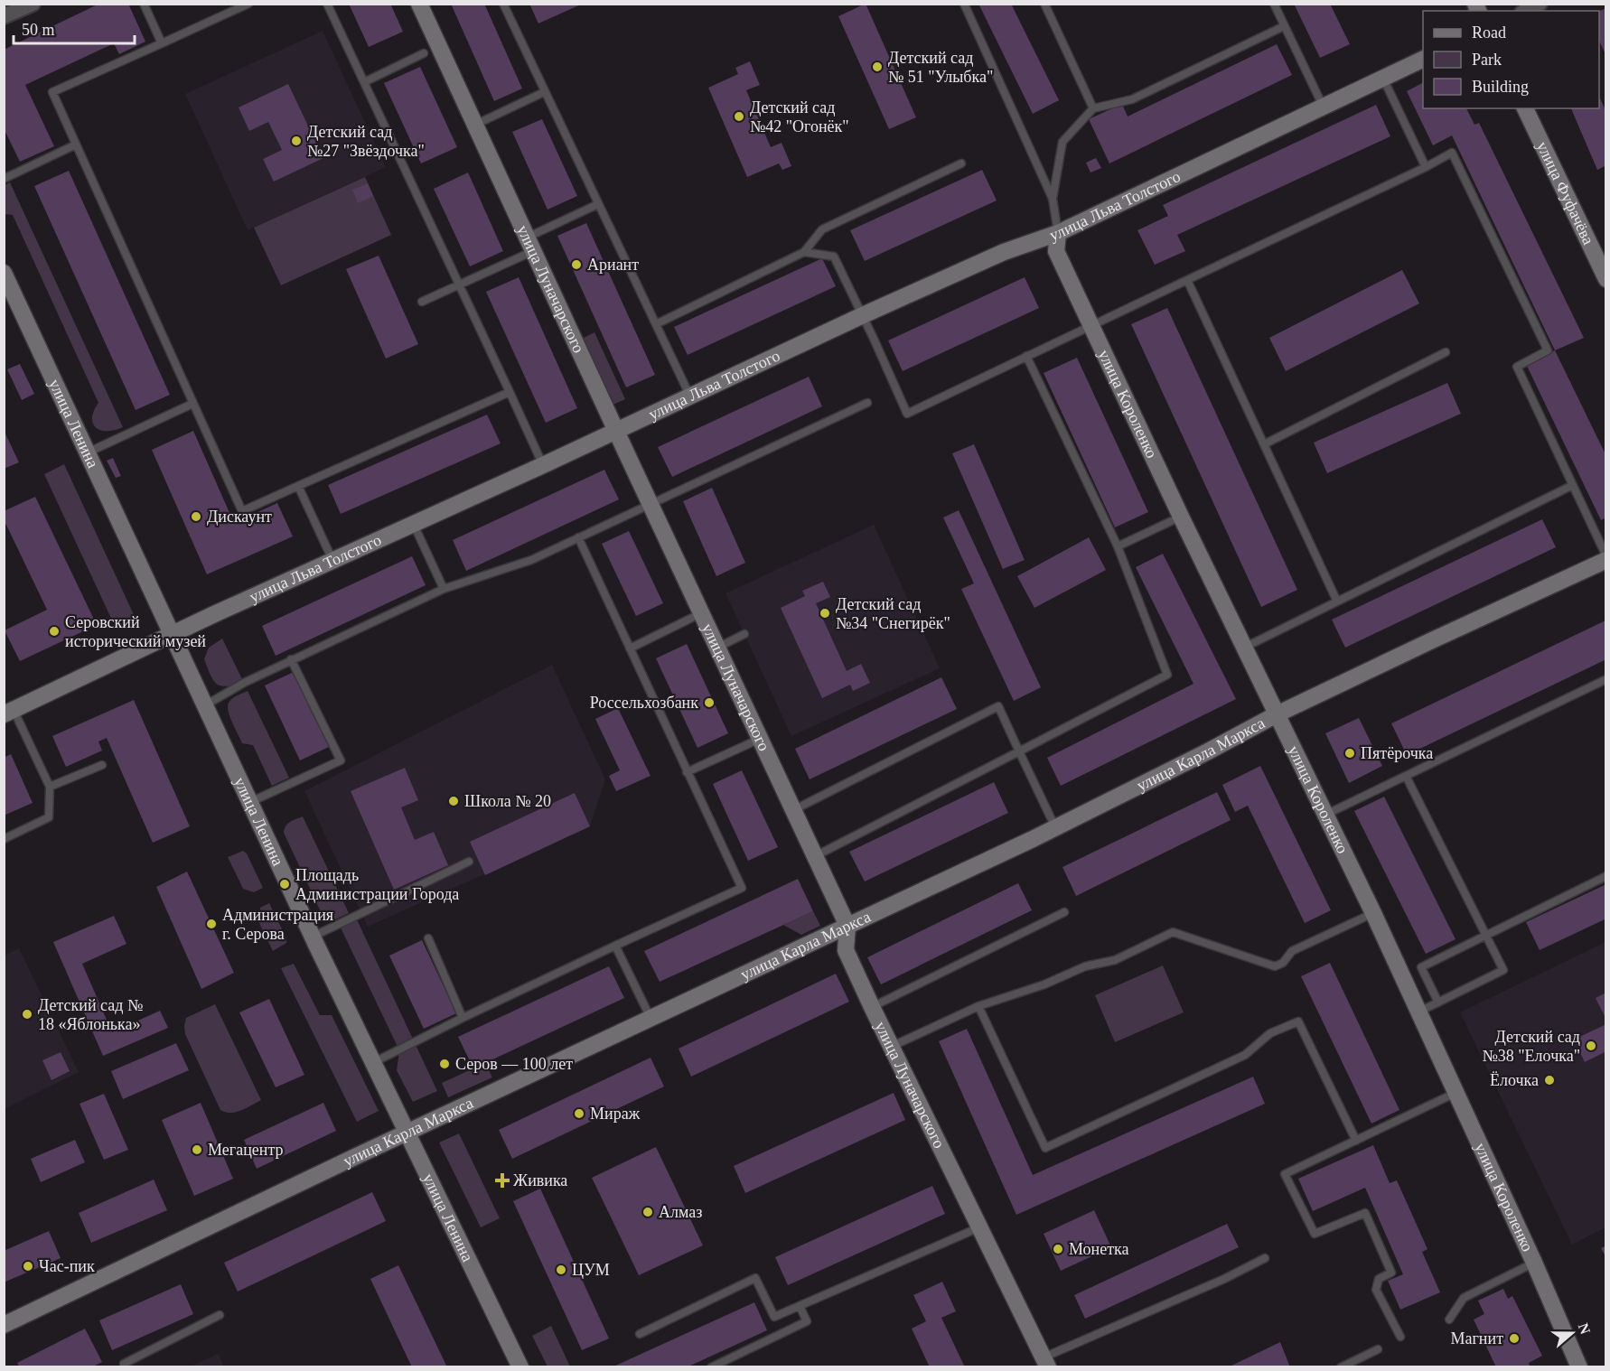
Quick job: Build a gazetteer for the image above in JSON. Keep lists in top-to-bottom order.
{
  "streets": {
    "street": [
      "улица Фуфачёва",
      "улица Льва Толстого",
      "улица Луначарского",
      "улица Короленко",
      "улица Ленина",
      "улица Карла Маркса"
    ]
  },
  "crossings": [
    ["улица Льва Толстого", "улица Луначарского"],
    ["улица Льва Толстого", "улица Короленко"],
    ["улица Льва Толстого", "улица Ленина"],
    ["улица Луначарского", "улица Карла Маркса"],
    ["улица Короленко", "улица Карла Маркса"],
    ["улица Ленина", "улица Карла Маркса"]
  ],
  "places": {
    "other": [
      "Детский сад № 51 \"Улыбка\"",
      "Детский сад №42 \"Огонёк\"",
      "Детский сад №27 \"Звёздочка\"",
      "Ариант",
      "Дискаунт",
      "Детский сад №34 \"Снегирёк\"",
      "Серовский исторический музей",
      "Россельхозбанк",
      "Пятёрочка",
      "Школа № 20",
      "Площадь Администрации Города",
      "Администрация г. Серова",
      "Детский сад № 18 «Яблонька»",
      "Детский сад №38 \"Елочка\"",
      "Серов — 100 лет",
      "Ёлочка",
      "Мираж",
      "Мегацентр",
      "Алмаз",
      "Монетка",
      "Час-пик",
      "ЦУМ",
      "Магнит"
    ],
    "health": ["Живика"]
  },
  "legend": ["Road", "Park", "Building"],
  "scale_bar": "50 m",
  "north": "right"
}
